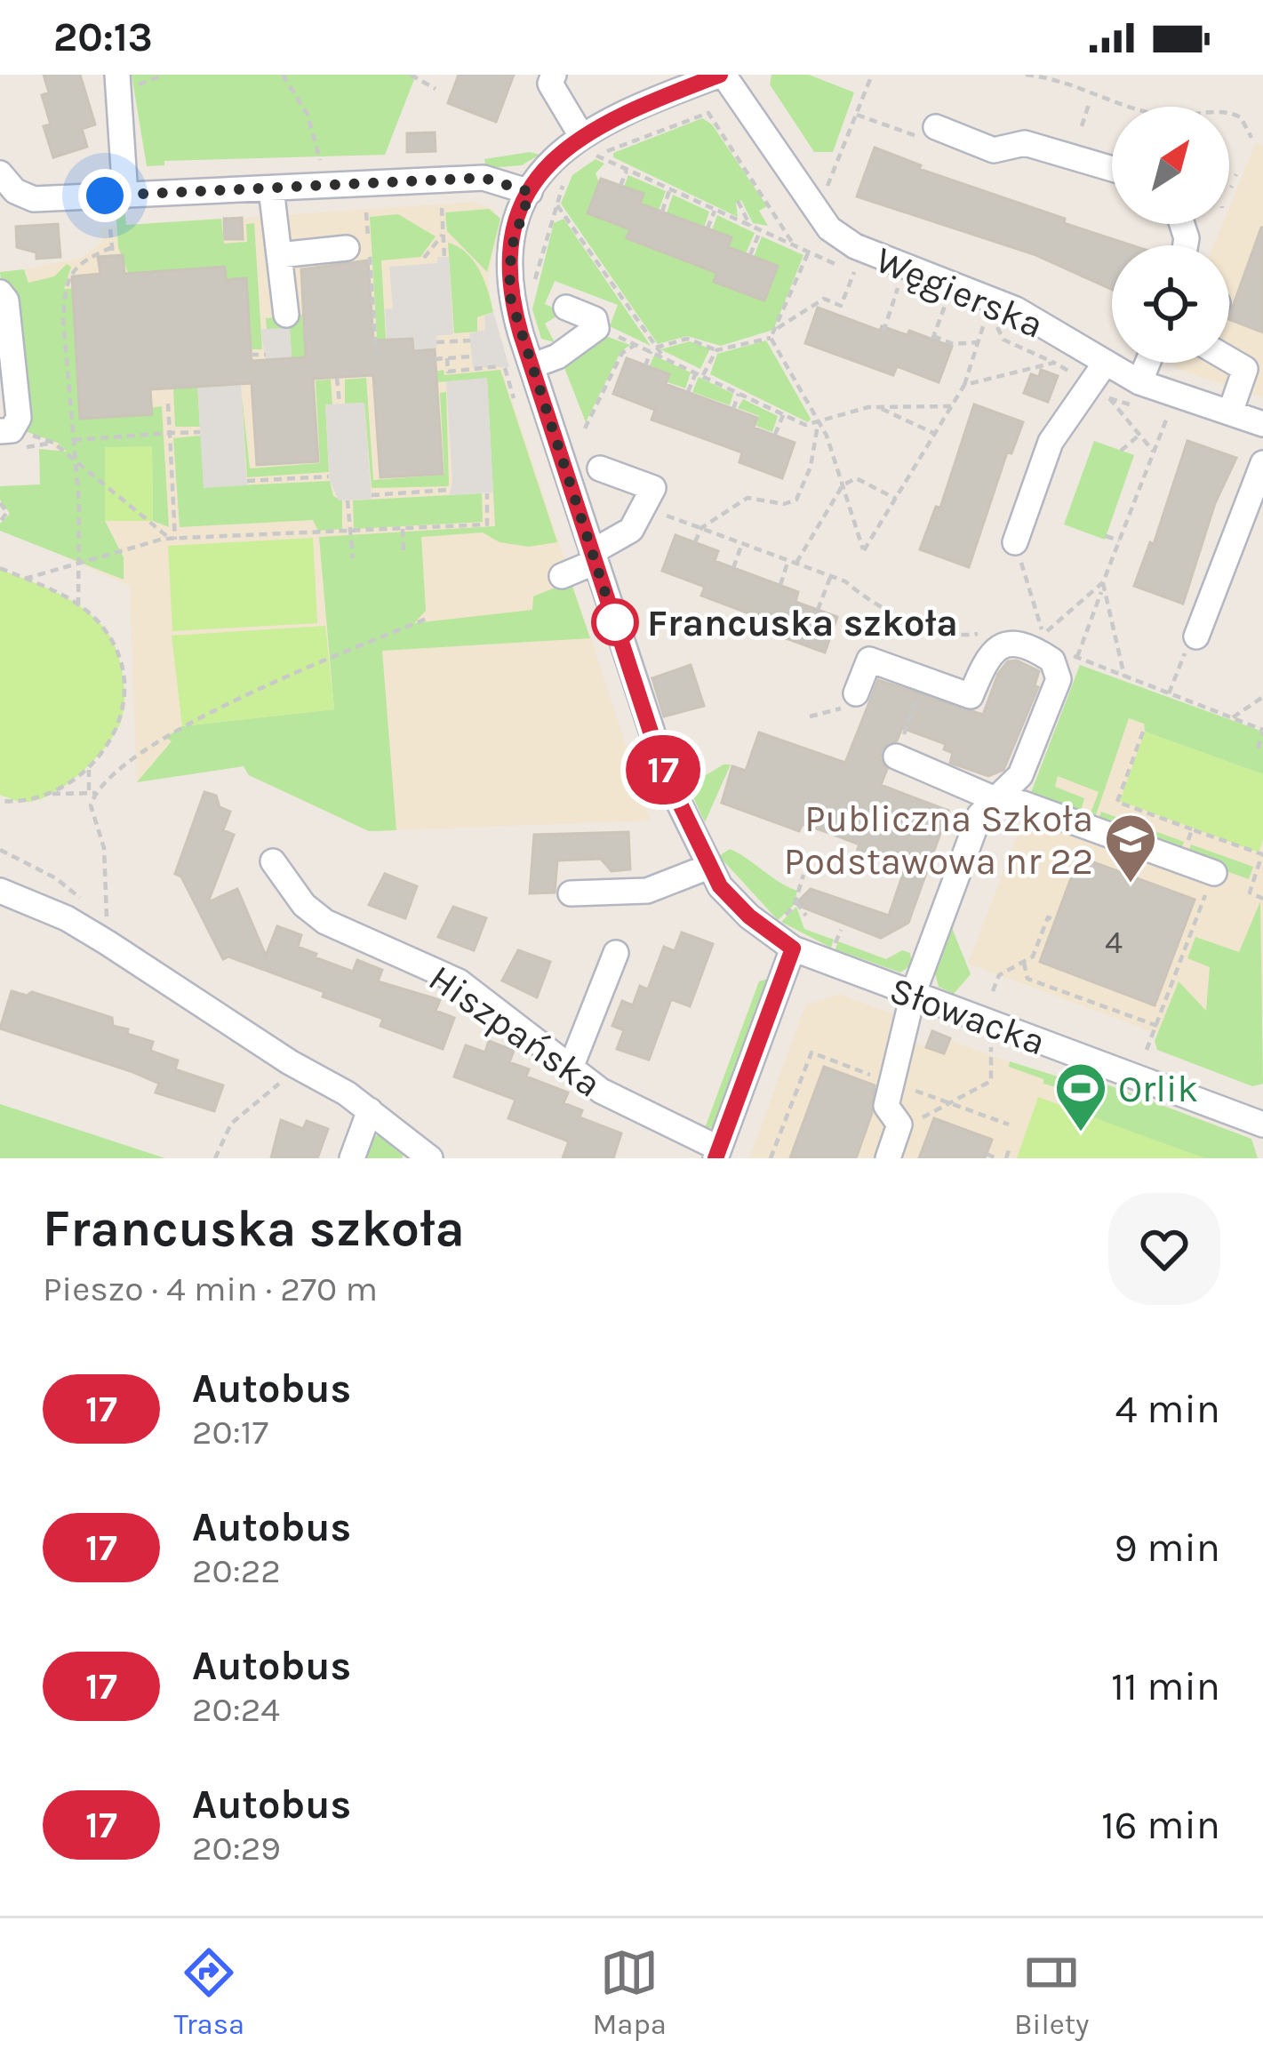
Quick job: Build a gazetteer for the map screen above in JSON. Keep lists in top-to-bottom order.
{
  "streets": {
    "street": ["Węgierska", "Słowacka", "Hiszpańska"]
  },
  "crossings": [
    ["Węgierska", "Słowacka"]
  ],
  "places": {
    "other": ["Francuska szkoła"],
    "school or university": ["Publiczna Szkoła Podstawowa nr 22"],
    "sports": ["Orlik"]
  },
  "lines": ["bus line 17"],
  "house_numbers": ["4"],
  "north": "top right",
  "page": {
    "status": "20:13",
    "on_map": "17",
    "heading": ["Francuska szkoła", "Pieszo · 4 min · 270 m"],
    "list": [
      {
        "mark": "17",
        "name": "Autobus",
        "note": "20:17",
        "value": "4 min"
      },
      {
        "mark": "17",
        "name": "Autobus",
        "note": "20:22",
        "value": "9 min"
      },
      {
        "mark": "17",
        "name": "Autobus",
        "note": "20:24",
        "value": "11 min"
      },
      {
        "mark": "17",
        "name": "Autobus",
        "note": "20:29",
        "value": "16 min"
      }
    ],
    "tabs": ["Trasa", "Mapa", "Bilety"]
  }
}
